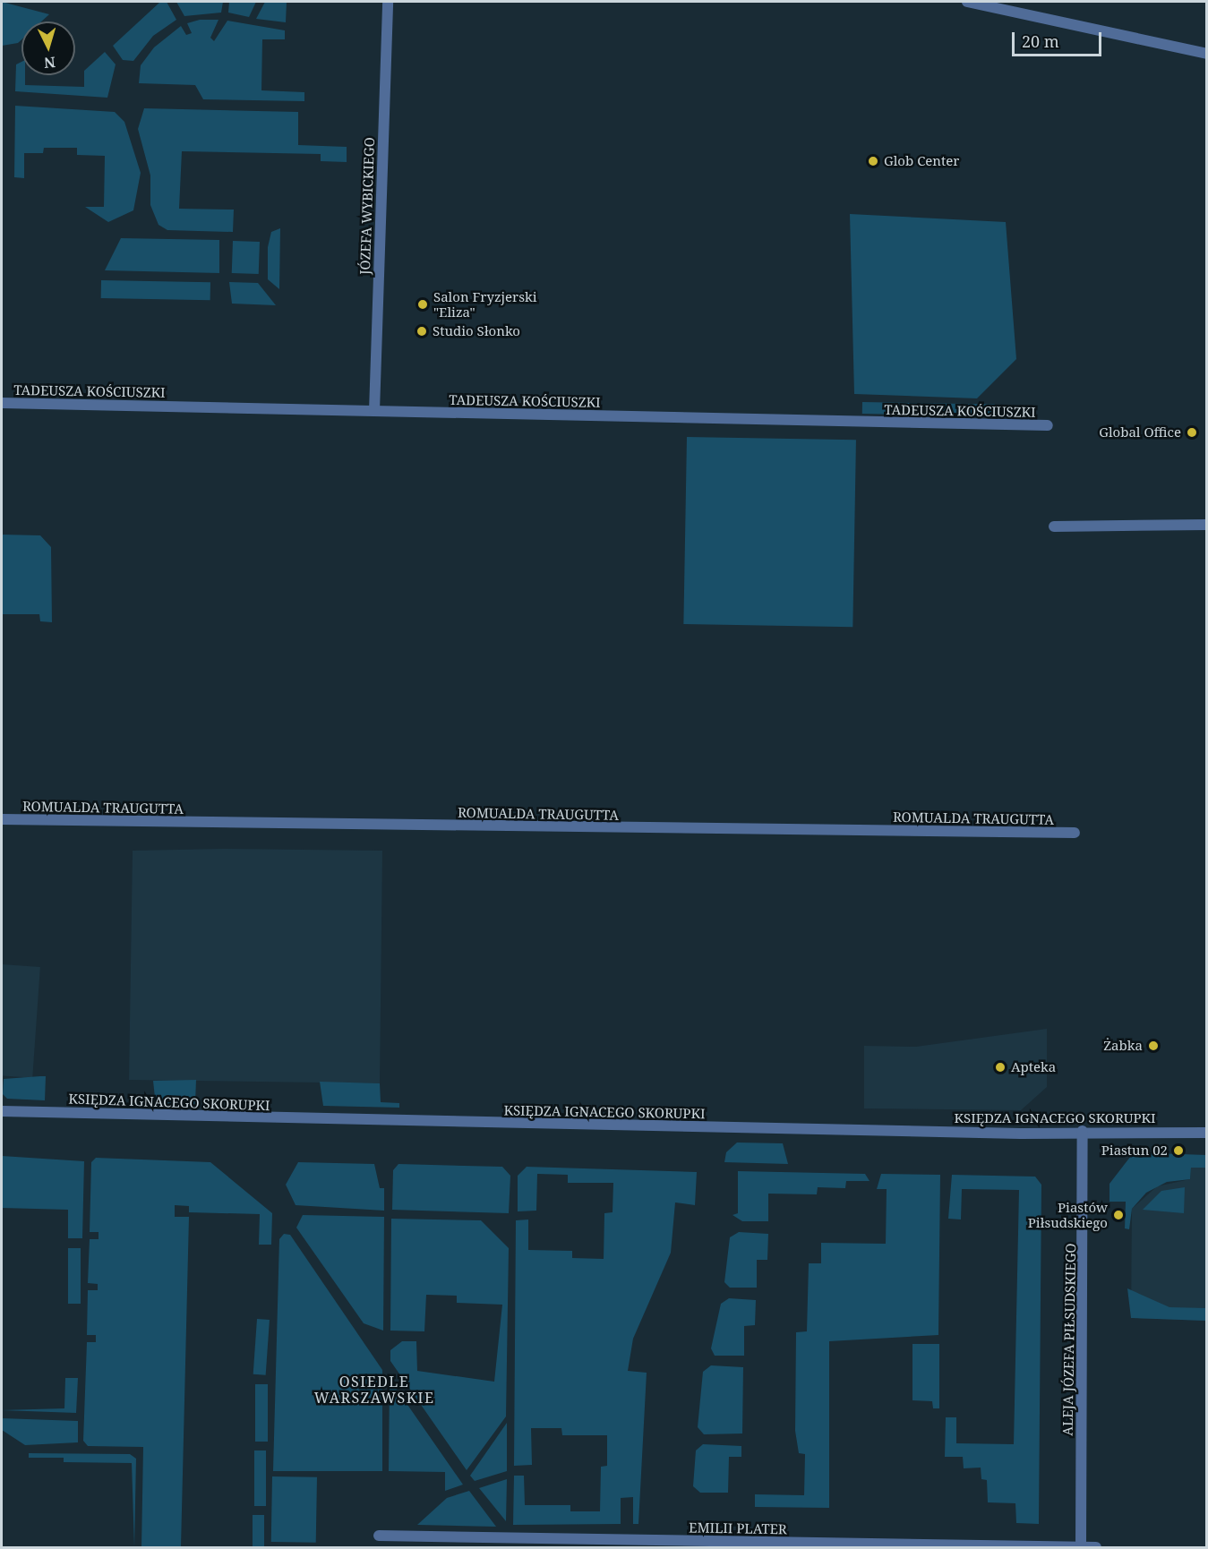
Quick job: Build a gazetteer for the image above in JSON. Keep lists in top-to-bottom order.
{
  "streets": {
    "street": [
      "JÓZEFA WYBICKIEGO",
      "TADEUSZA KOŚCIUSZKI",
      "ROMUALDA TRAUGUTTA",
      "KSIĘDZA IGNACEGO SKORUPKI",
      "ALEJA JÓZEFA PIŁSUDSKIEGO",
      "EMILII PLATER"
    ]
  },
  "crossings": [
    ["JÓZEFA WYBICKIEGO", "TADEUSZA KOŚCIUSZKI"],
    ["KSIĘDZA IGNACEGO SKORUPKI", "ALEJA JÓZEFA PIŁSUDSKIEGO"],
    ["ALEJA JÓZEFA PIŁSUDSKIEGO", "EMILII PLATER"]
  ],
  "districts": ["OSIEDLE WARSZAWSKIE"],
  "places": [
    "Glob Center",
    "Salon Fryzjerski \"Eliza\"",
    "Studio Słonko",
    "Global Office",
    "Żabka",
    "Apteka",
    "Piastun 02",
    "Piastów Piłsudskiego"
  ],
  "scale_bar": "20 m",
  "north": "bottom"
}
